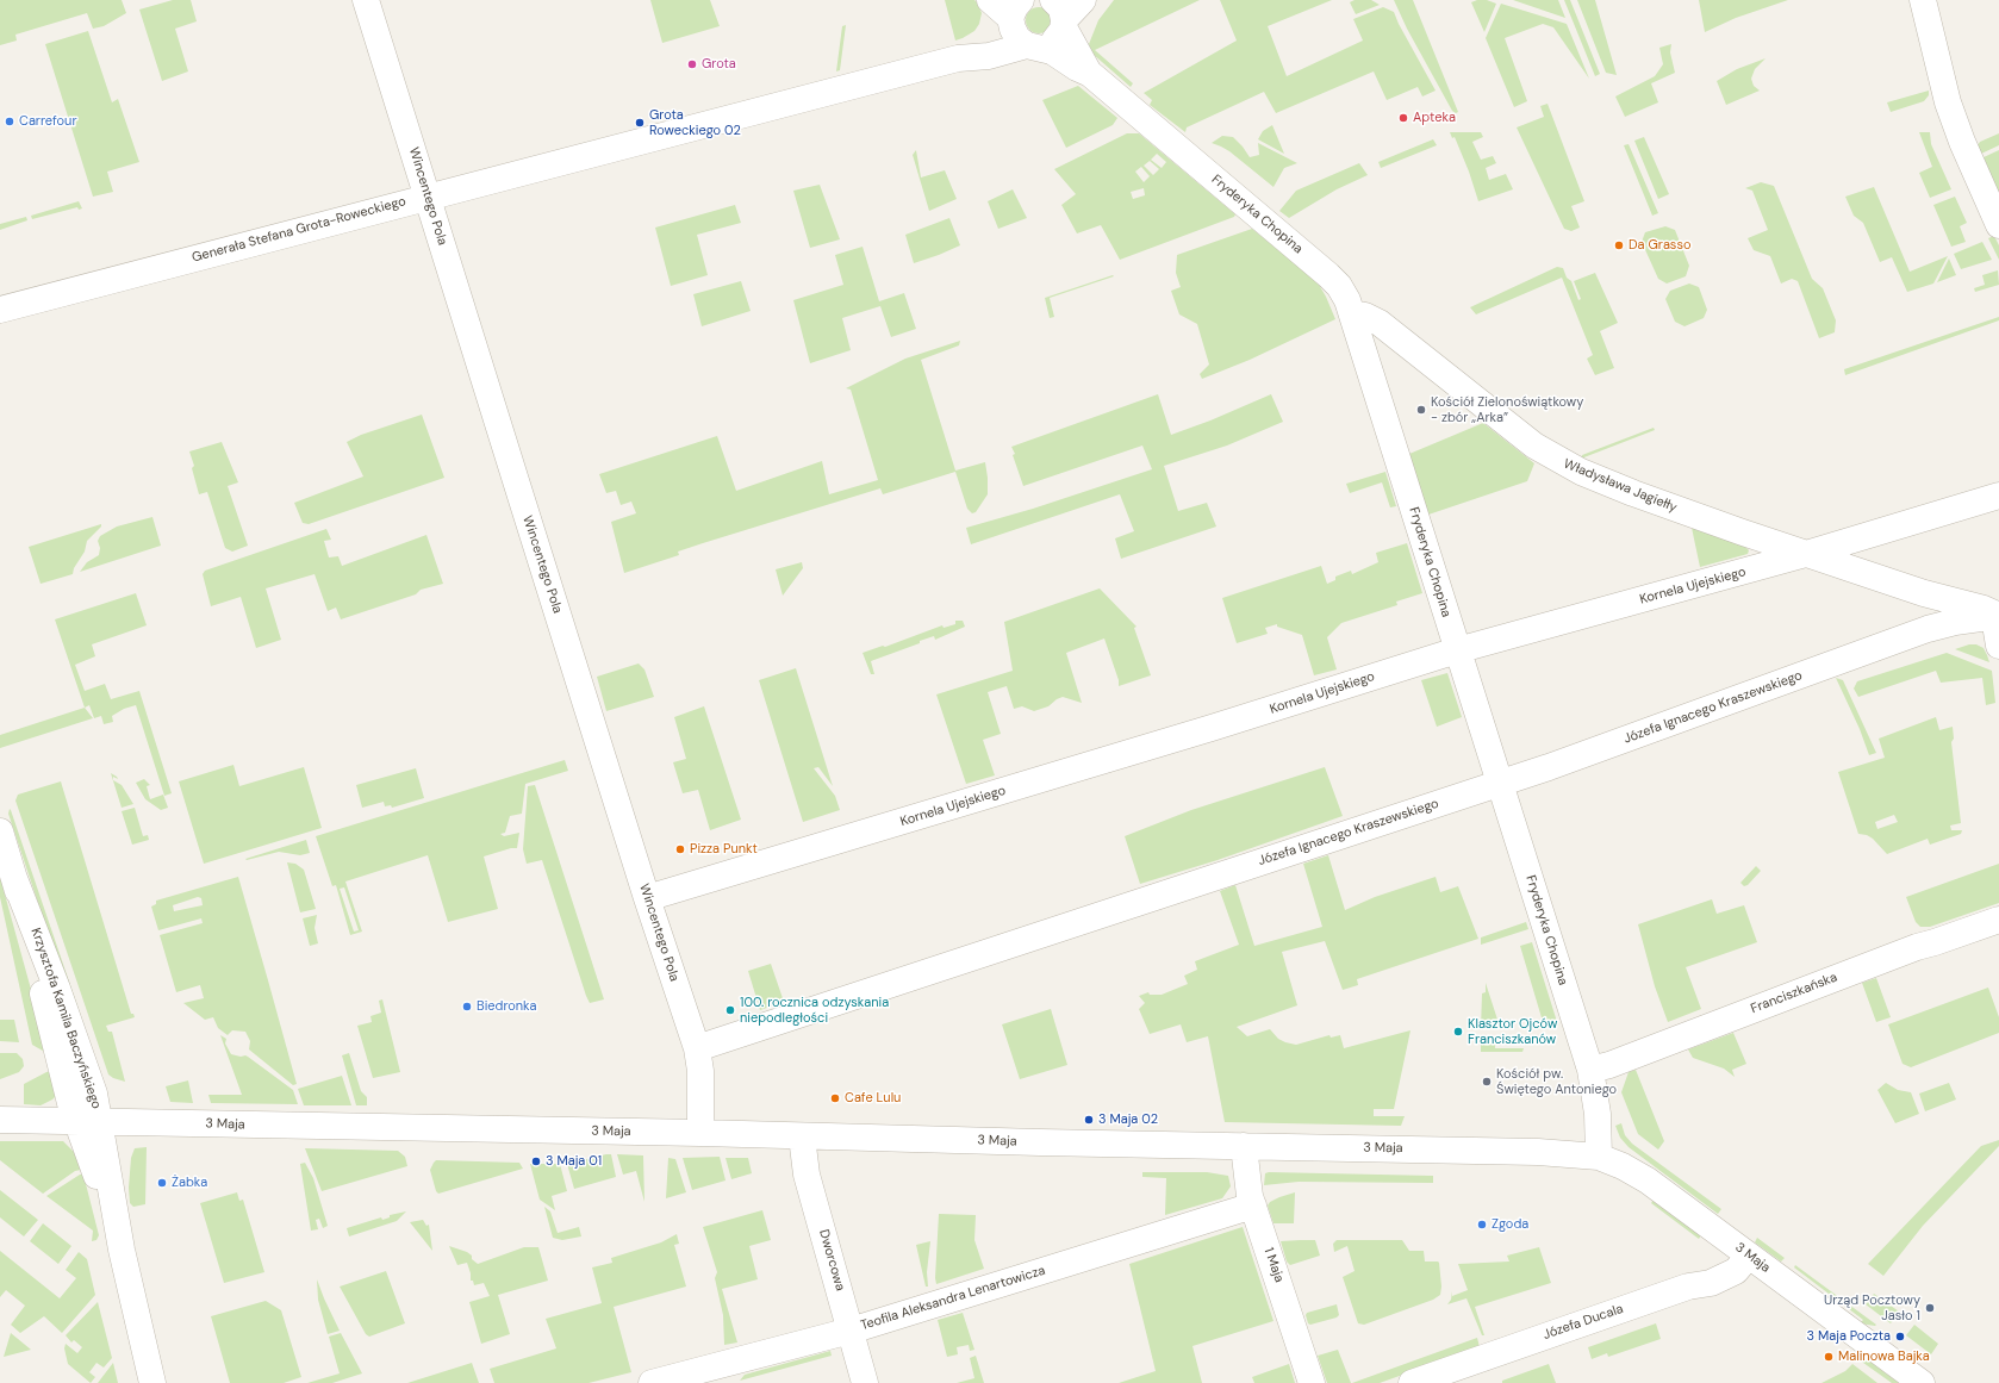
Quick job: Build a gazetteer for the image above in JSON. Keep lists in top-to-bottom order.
{
  "streets": {
    "street": [
      "Wincentego Pola",
      "Fryderyka Chopina",
      "Generała Stefana Grota-Roweckiego",
      "Władysława Jagiełły",
      "Kornela Ujejskiego",
      "Józefa Ignacego Kraszewskiego",
      "Franciszkańska",
      "Krzysztofa Kamila Baczyńskiego",
      "3 Maja",
      "Dworcowa",
      "1 Maja",
      "Teofila Aleksandra Lenartowicza",
      "Józefa Ducala"
    ]
  },
  "crossings": [
    ["Wincentego Pola", "Generała Stefana Grota-Roweckiego"],
    ["Wincentego Pola", "Kornela Ujejskiego"],
    ["Wincentego Pola", "Józefa Ignacego Kraszewskiego"],
    ["Wincentego Pola", "3 Maja"],
    ["Fryderyka Chopina", "Władysława Jagiełły"],
    ["Fryderyka Chopina", "Kornela Ujejskiego"],
    ["Fryderyka Chopina", "Józefa Ignacego Kraszewskiego"],
    ["Fryderyka Chopina", "Franciszkańska"],
    ["Fryderyka Chopina", "3 Maja"],
    ["Władysława Jagiełły", "Kornela Ujejskiego"],
    ["Władysława Jagiełły", "Józefa Ignacego Kraszewskiego"],
    ["Krzysztofa Kamila Baczyńskiego", "3 Maja"],
    ["3 Maja", "Dworcowa"],
    ["3 Maja", "1 Maja"],
    ["3 Maja", "Józefa Ducala"],
    ["Dworcowa", "Teofila Aleksandra Lenartowicza"],
    ["1 Maja", "Teofila Aleksandra Lenartowicza"]
  ],
  "places": [
    "Grota",
    "Apteka",
    "Carrefour",
    "Grota Roweckiego 02",
    "Da Grasso",
    "Kościół Zielonoświątkowy - zbór „Arka”",
    "Pizza Punkt",
    "Biedronka",
    "100. rocznica odzyskania niepodległości",
    "Klasztor Ojców Franciszkanów",
    "Kościół pw. Świętego Antoniego",
    "Cafe Lulu",
    "3 Maja 02",
    "3 Maja 01",
    "Żabka",
    "Zgoda",
    "Urząd Pocztowy Jasło 1",
    "3 Maja Poczta",
    "Malinowa Bajka"
  ]
}
